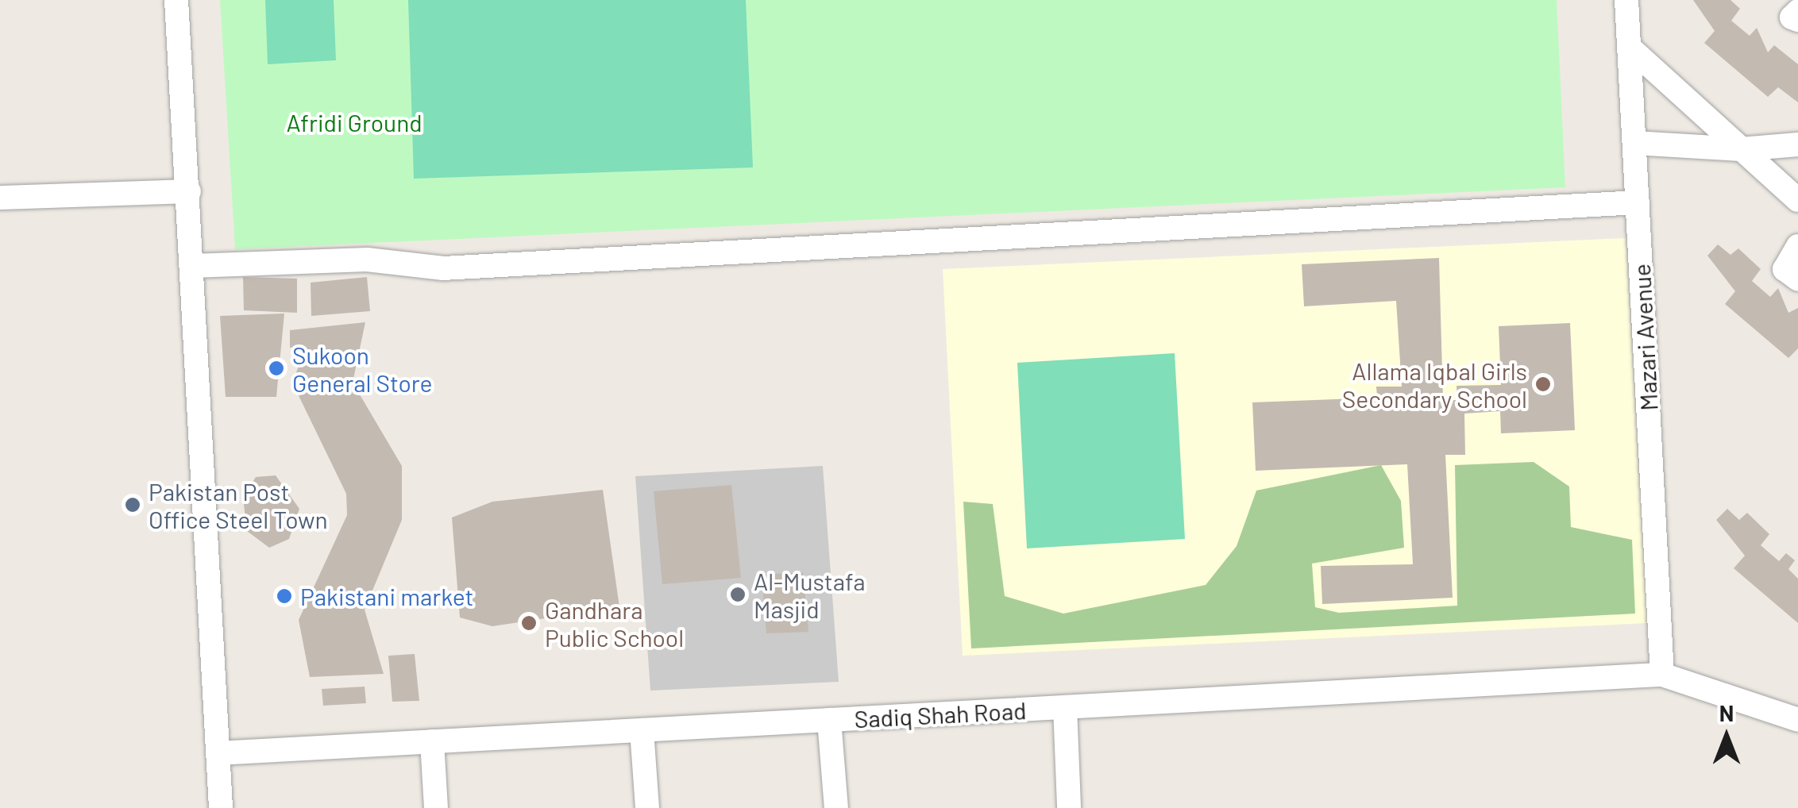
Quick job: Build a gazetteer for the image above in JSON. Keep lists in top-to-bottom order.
{
  "streets": {
    "street": ["Mazari Avenue", "Sadiq Shah Road"]
  },
  "crossings": [
    ["Mazari Avenue", "Sadiq Shah Road"]
  ],
  "parks": ["Afridi Ground"],
  "places": [
    "Sukoon General Store",
    "Allama Iqbal Girls Secondary School",
    "Pakistan Post Office Steel Town",
    "Al-Mustafa Masjid",
    "Pakistani market",
    "Gandhara Public School"
  ],
  "north": "top"
}
